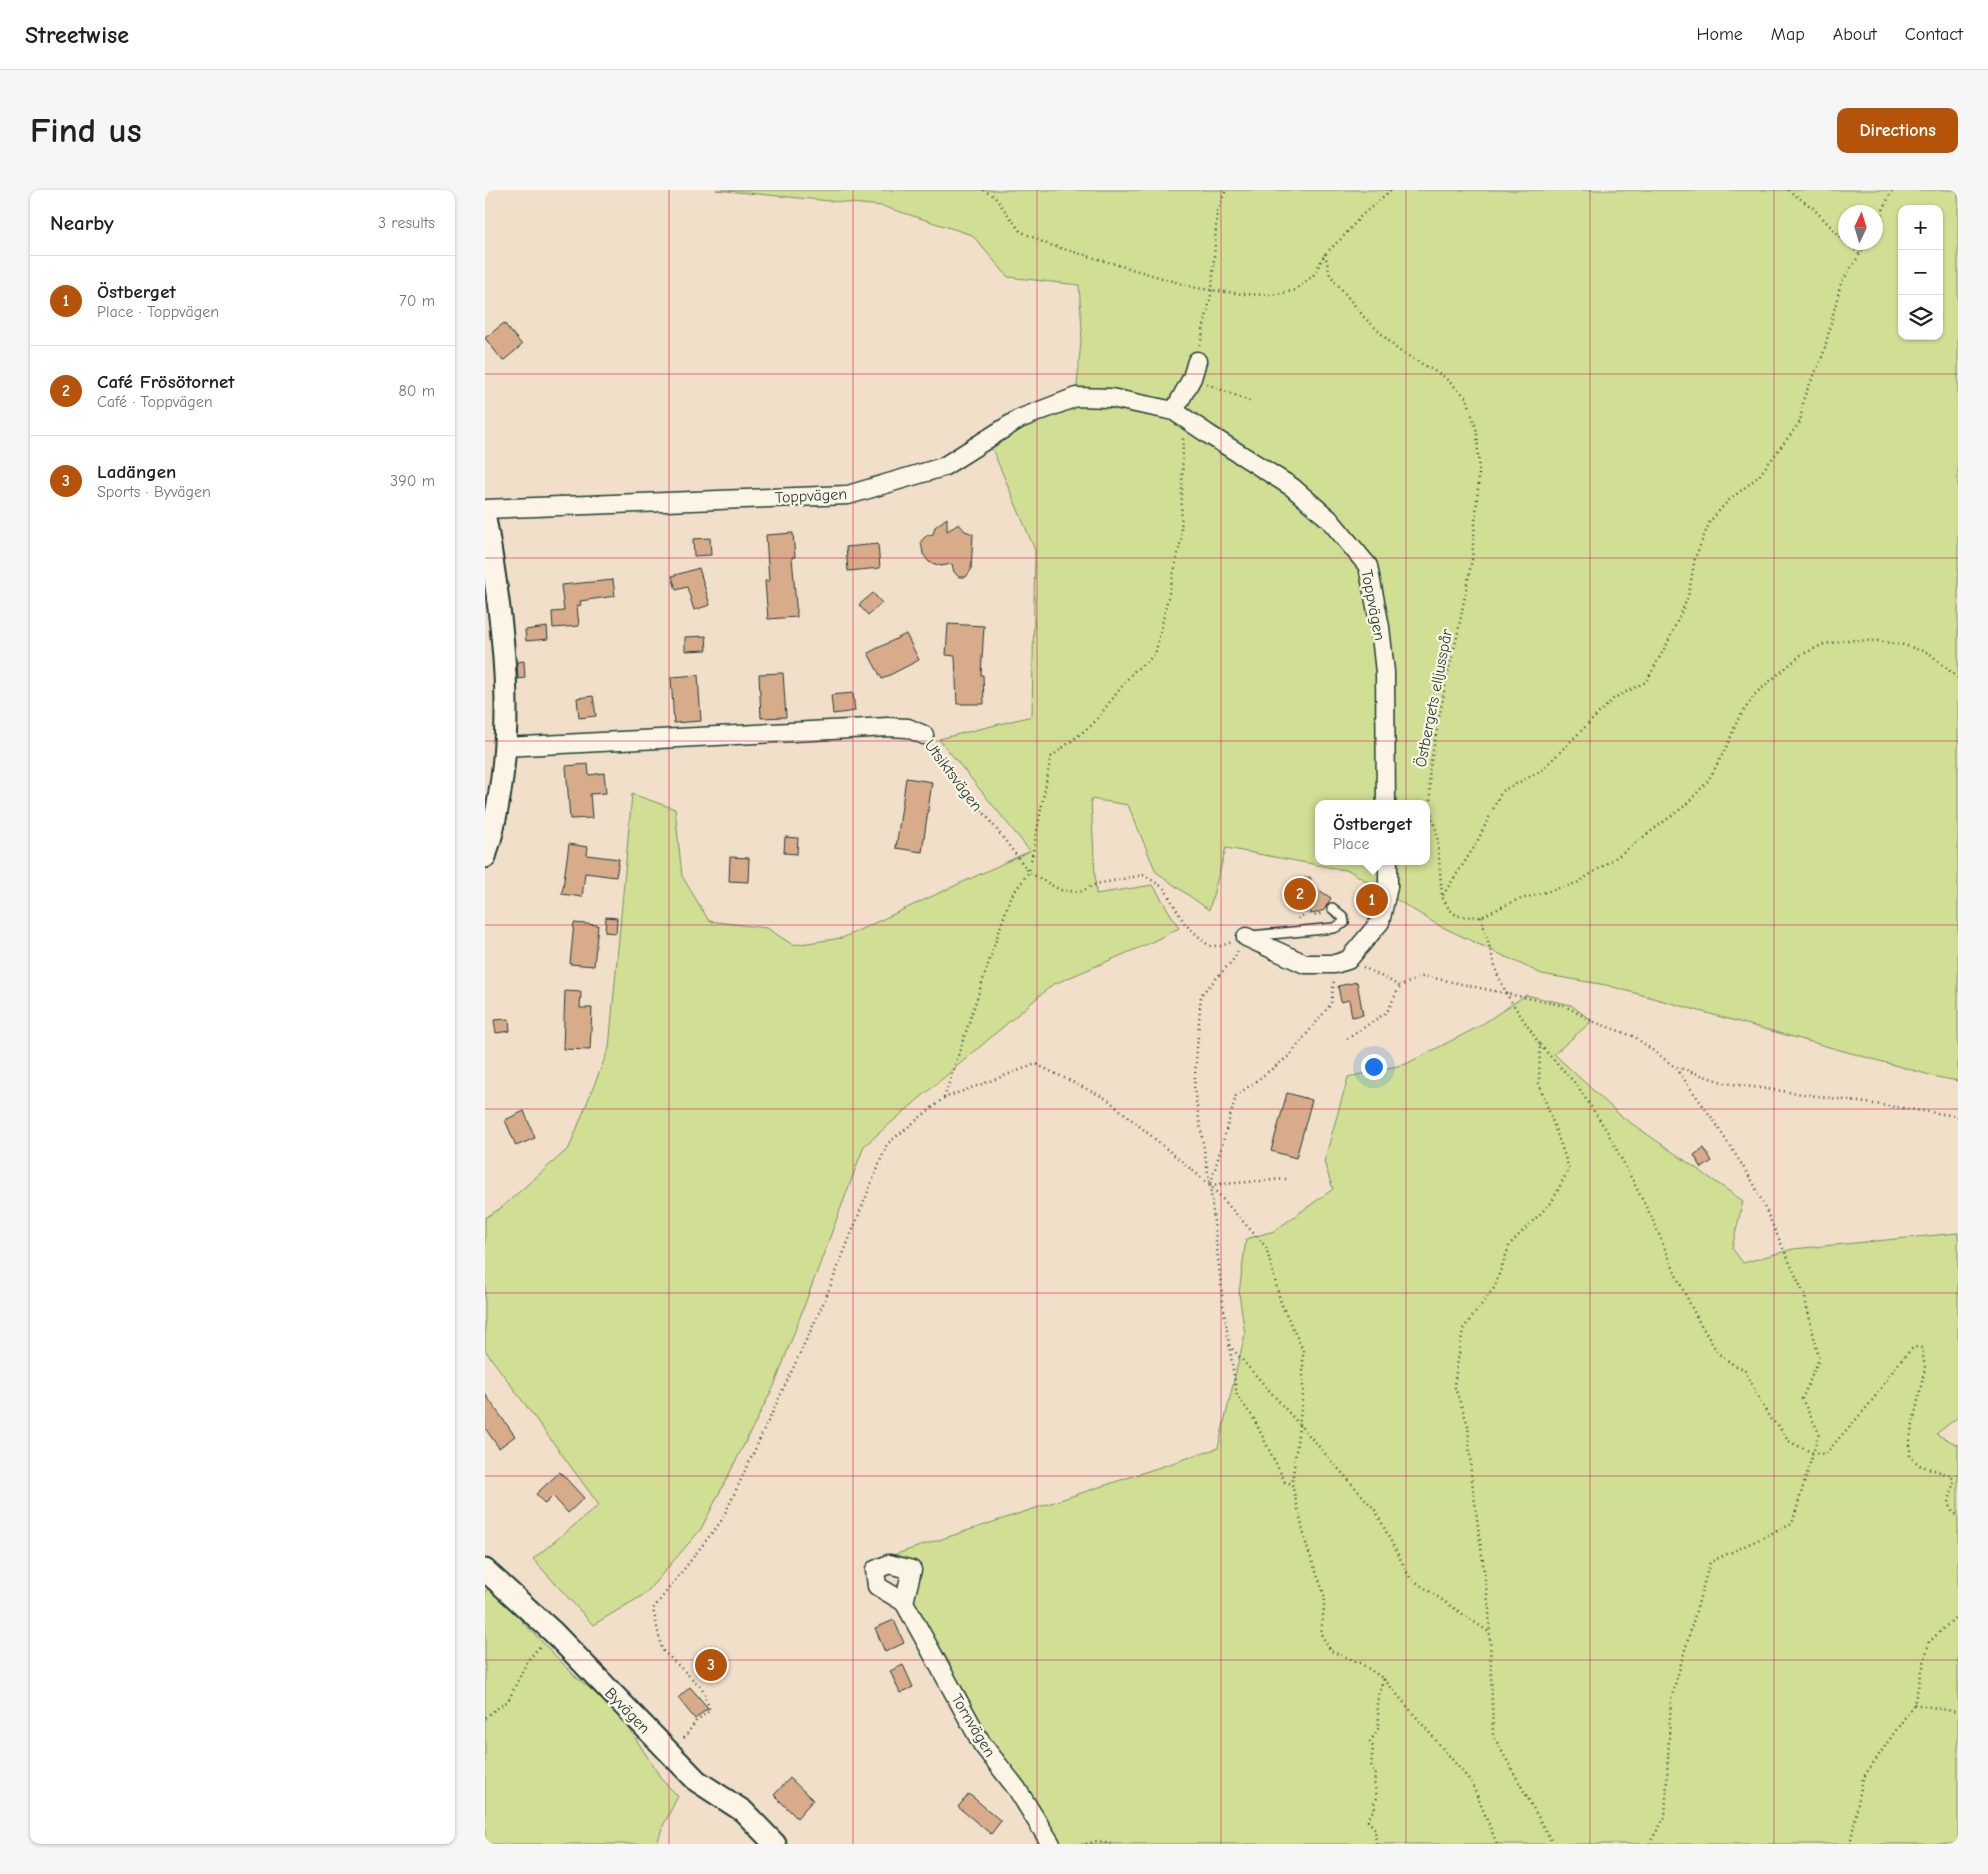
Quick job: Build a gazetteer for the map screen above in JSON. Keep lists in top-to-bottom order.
{
  "streets": {
    "street": [
      "Toppvägen",
      "Utsiktsvägen",
      "Byvägen",
      "Tornvägen"
    ],
    "path": ["Östbergets elljusspår"]
  },
  "north": "top",
  "page": {
    "header": "Streetwise",
    "nav": [
      "Home",
      "Map",
      "About",
      "Contact"
    ],
    "buttons": "Directions",
    "title": "Find us",
    "heading": ["Nearby", "3 results"],
    "map_buttons": ["+", "−"],
    "list": [
      {
        "mark": "1",
        "name": "Östberget",
        "note": "Place · Toppvägen",
        "value": "70 m"
      },
      {
        "mark": "2",
        "name": "Café Frösötornet",
        "note": "Café · Toppvägen",
        "value": "80 m"
      },
      {
        "mark": "3",
        "name": "Ladängen",
        "note": "Sports · Byvägen",
        "value": "390 m"
      }
    ],
    "popup": ["Östberget", "Place"],
    "pins": ["2", "1", "3"]
  }
}
